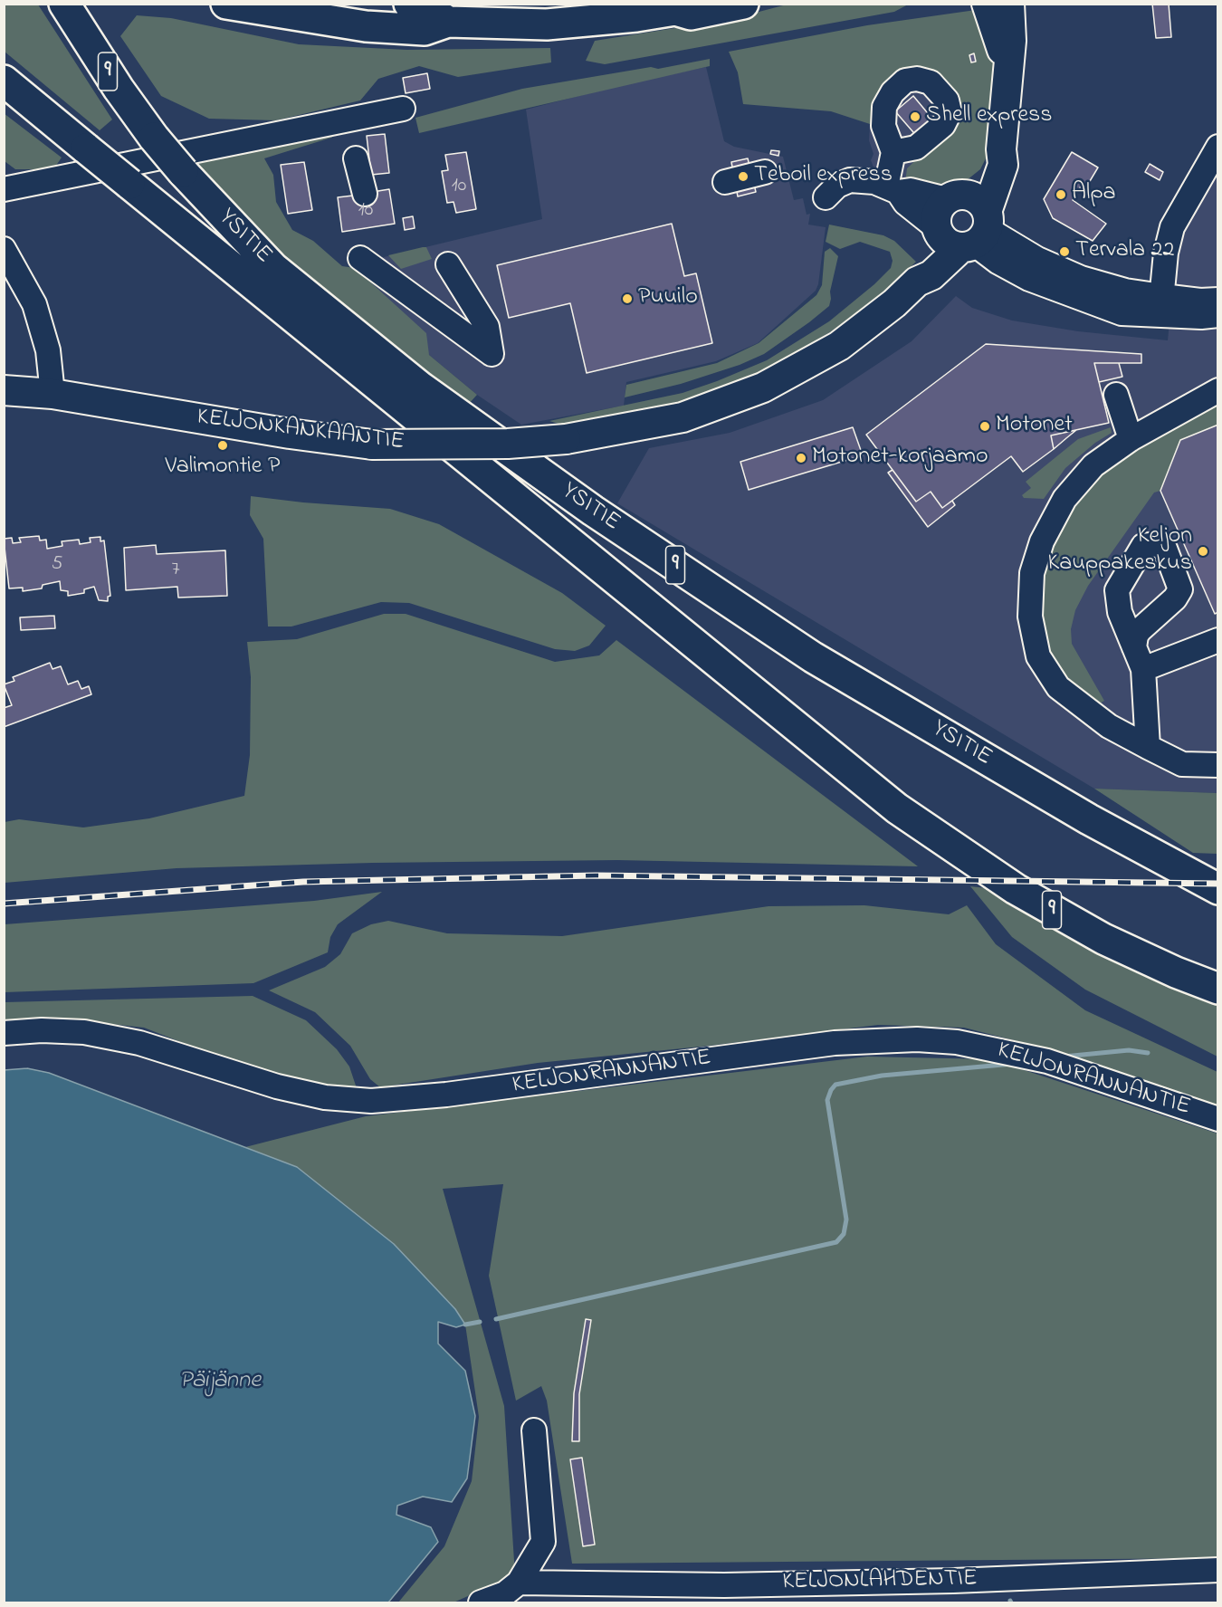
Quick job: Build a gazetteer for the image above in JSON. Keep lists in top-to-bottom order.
{
  "streets": {
    "highway": ["9", "YSITIE"],
    "main road": ["KELJONKANKAANTIE"],
    "street": ["KELJONRANNANTIE", "KELJONLAHDENTIE"]
  },
  "water": ["Päijänne"],
  "places": [
    "Shell express",
    "Teboil express",
    "Alpa",
    "Tervala 22",
    "Puuilo",
    "Motonet",
    "Valimontie P",
    "Motonet-korjaamo",
    "Keljon Kauppakeskus"
  ],
  "house_numbers": [
    "10",
    "10",
    "5",
    "7"
  ]
}
